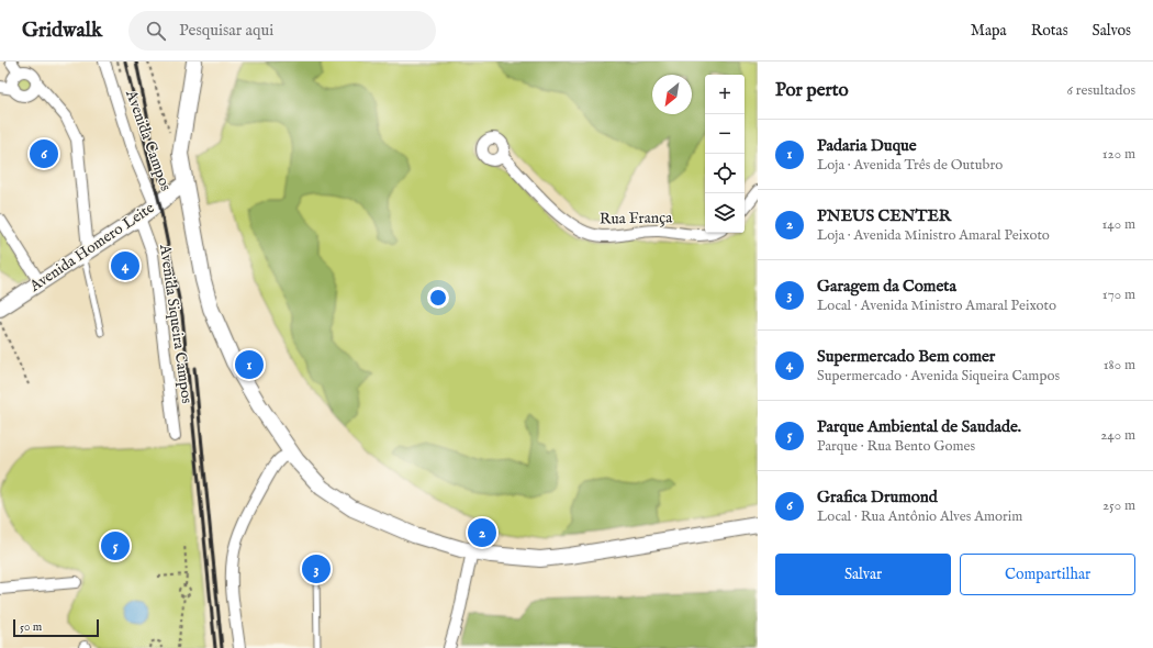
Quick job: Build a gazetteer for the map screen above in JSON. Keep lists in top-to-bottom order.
{
  "streets": {
    "main road": ["Avenida Homero Leite"],
    "street": ["Avenida Campos", "Rua França", "Avenida Siqueira Campos"]
  },
  "crossings": [
    ["Avenida Campos", "Avenida Homero Leite"],
    ["Avenida Homero Leite", "Avenida Siqueira Campos"]
  ],
  "scale_bar": "50 m",
  "north": "bottom left",
  "page": {
    "header": "Gridwalk",
    "search": "Pesquisar aqui",
    "nav": ["Mapa", "Rotas", "Salvos"],
    "heading": ["Por perto", "6 resultados"],
    "map_buttons": ["+", "−"],
    "list": [
      {
        "mark": "1",
        "name": "Padaria Duque",
        "note": "Loja · Avenida Três de Outubro",
        "value": "120 m"
      },
      {
        "mark": "2",
        "name": "PNEUS CENTER",
        "note": "Loja · Avenida Ministro Amaral Peixoto",
        "value": "140 m"
      },
      {
        "mark": "3",
        "name": "Garagem da Cometa",
        "note": "Local · Avenida Ministro Amaral Peixoto",
        "value": "170 m"
      },
      {
        "mark": "4",
        "name": "Supermercado Bem comer",
        "note": "Supermercado · Avenida Siqueira Campos",
        "value": "180 m"
      },
      {
        "mark": "5",
        "name": "Parque Ambiental de Saudade.",
        "note": "Parque · Rua Bento Gomes",
        "value": "240 m"
      },
      {
        "mark": "6",
        "name": "Grafica Drumond",
        "note": "Local · Rua Antônio Alves Amorim",
        "value": "250 m"
      }
    ],
    "pins": [
      "6",
      "4",
      "1",
      "2",
      "5",
      "3"
    ],
    "buttons": ["Salvar", "Compartilhar"],
    "scale": "50 m"
  }
}
